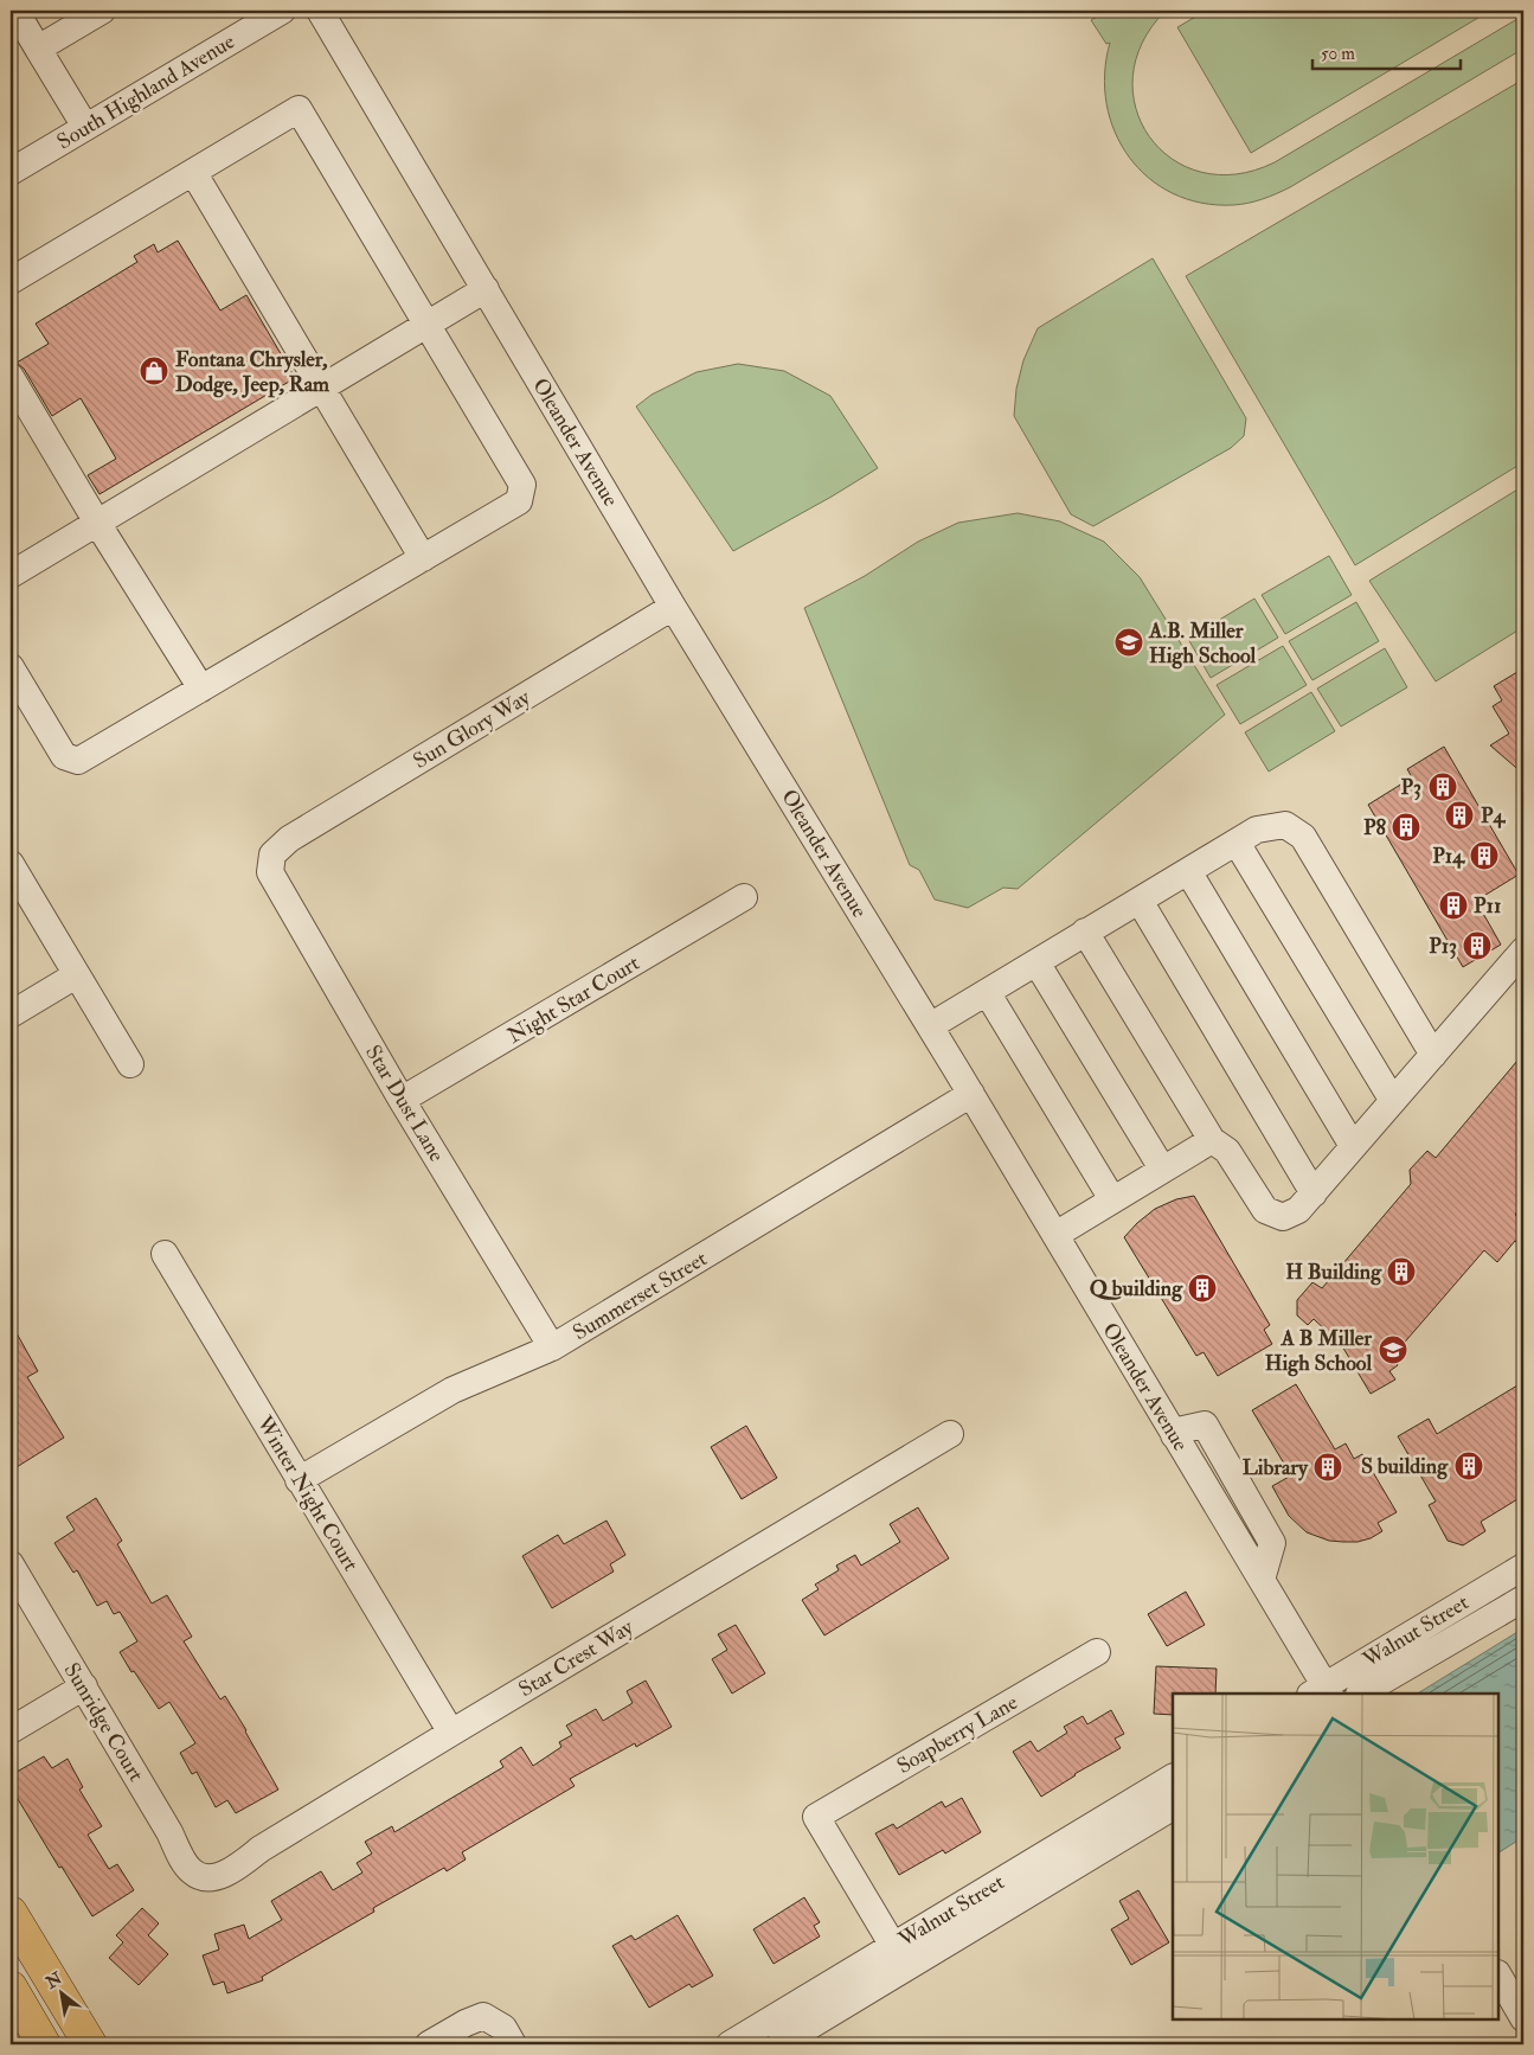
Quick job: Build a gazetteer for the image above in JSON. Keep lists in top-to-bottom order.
{
  "streets": {
    "street": [
      "South Highland Avenue",
      "Oleander Avenue",
      "Sun Glory Way",
      "Night Star Court",
      "Star Dust Lane",
      "Summerset Street",
      "Winter Night Court",
      "Walnut Street",
      "Star Crest Way",
      "Sunridge Court",
      "Soapberry Lane"
    ]
  },
  "crossings": [
    ["Oleander Avenue", "Sun Glory Way"],
    ["Oleander Avenue", "Summerset Street"],
    ["Oleander Avenue", "Walnut Street"],
    ["Sun Glory Way", "Star Dust Lane"],
    ["Night Star Court", "Star Dust Lane"],
    ["Star Dust Lane", "Summerset Street"],
    ["Summerset Street", "Winter Night Court"],
    ["Winter Night Court", "Star Crest Way"],
    ["Walnut Street", "Soapberry Lane"],
    ["Star Crest Way", "Sunridge Court"]
  ],
  "places": {
    "shop": ["Fontana Chrysler, Dodge, Jeep, Ram"],
    "school or university": ["A.B. Miller High School", "A B Miller High School"],
    "building": [
      "P3",
      "P4",
      "P8",
      "P14",
      "P11",
      "P13",
      "H Building",
      "Q building",
      "S building",
      "Library"
    ]
  },
  "scale_bar": "50 m",
  "north": "top left"
}
